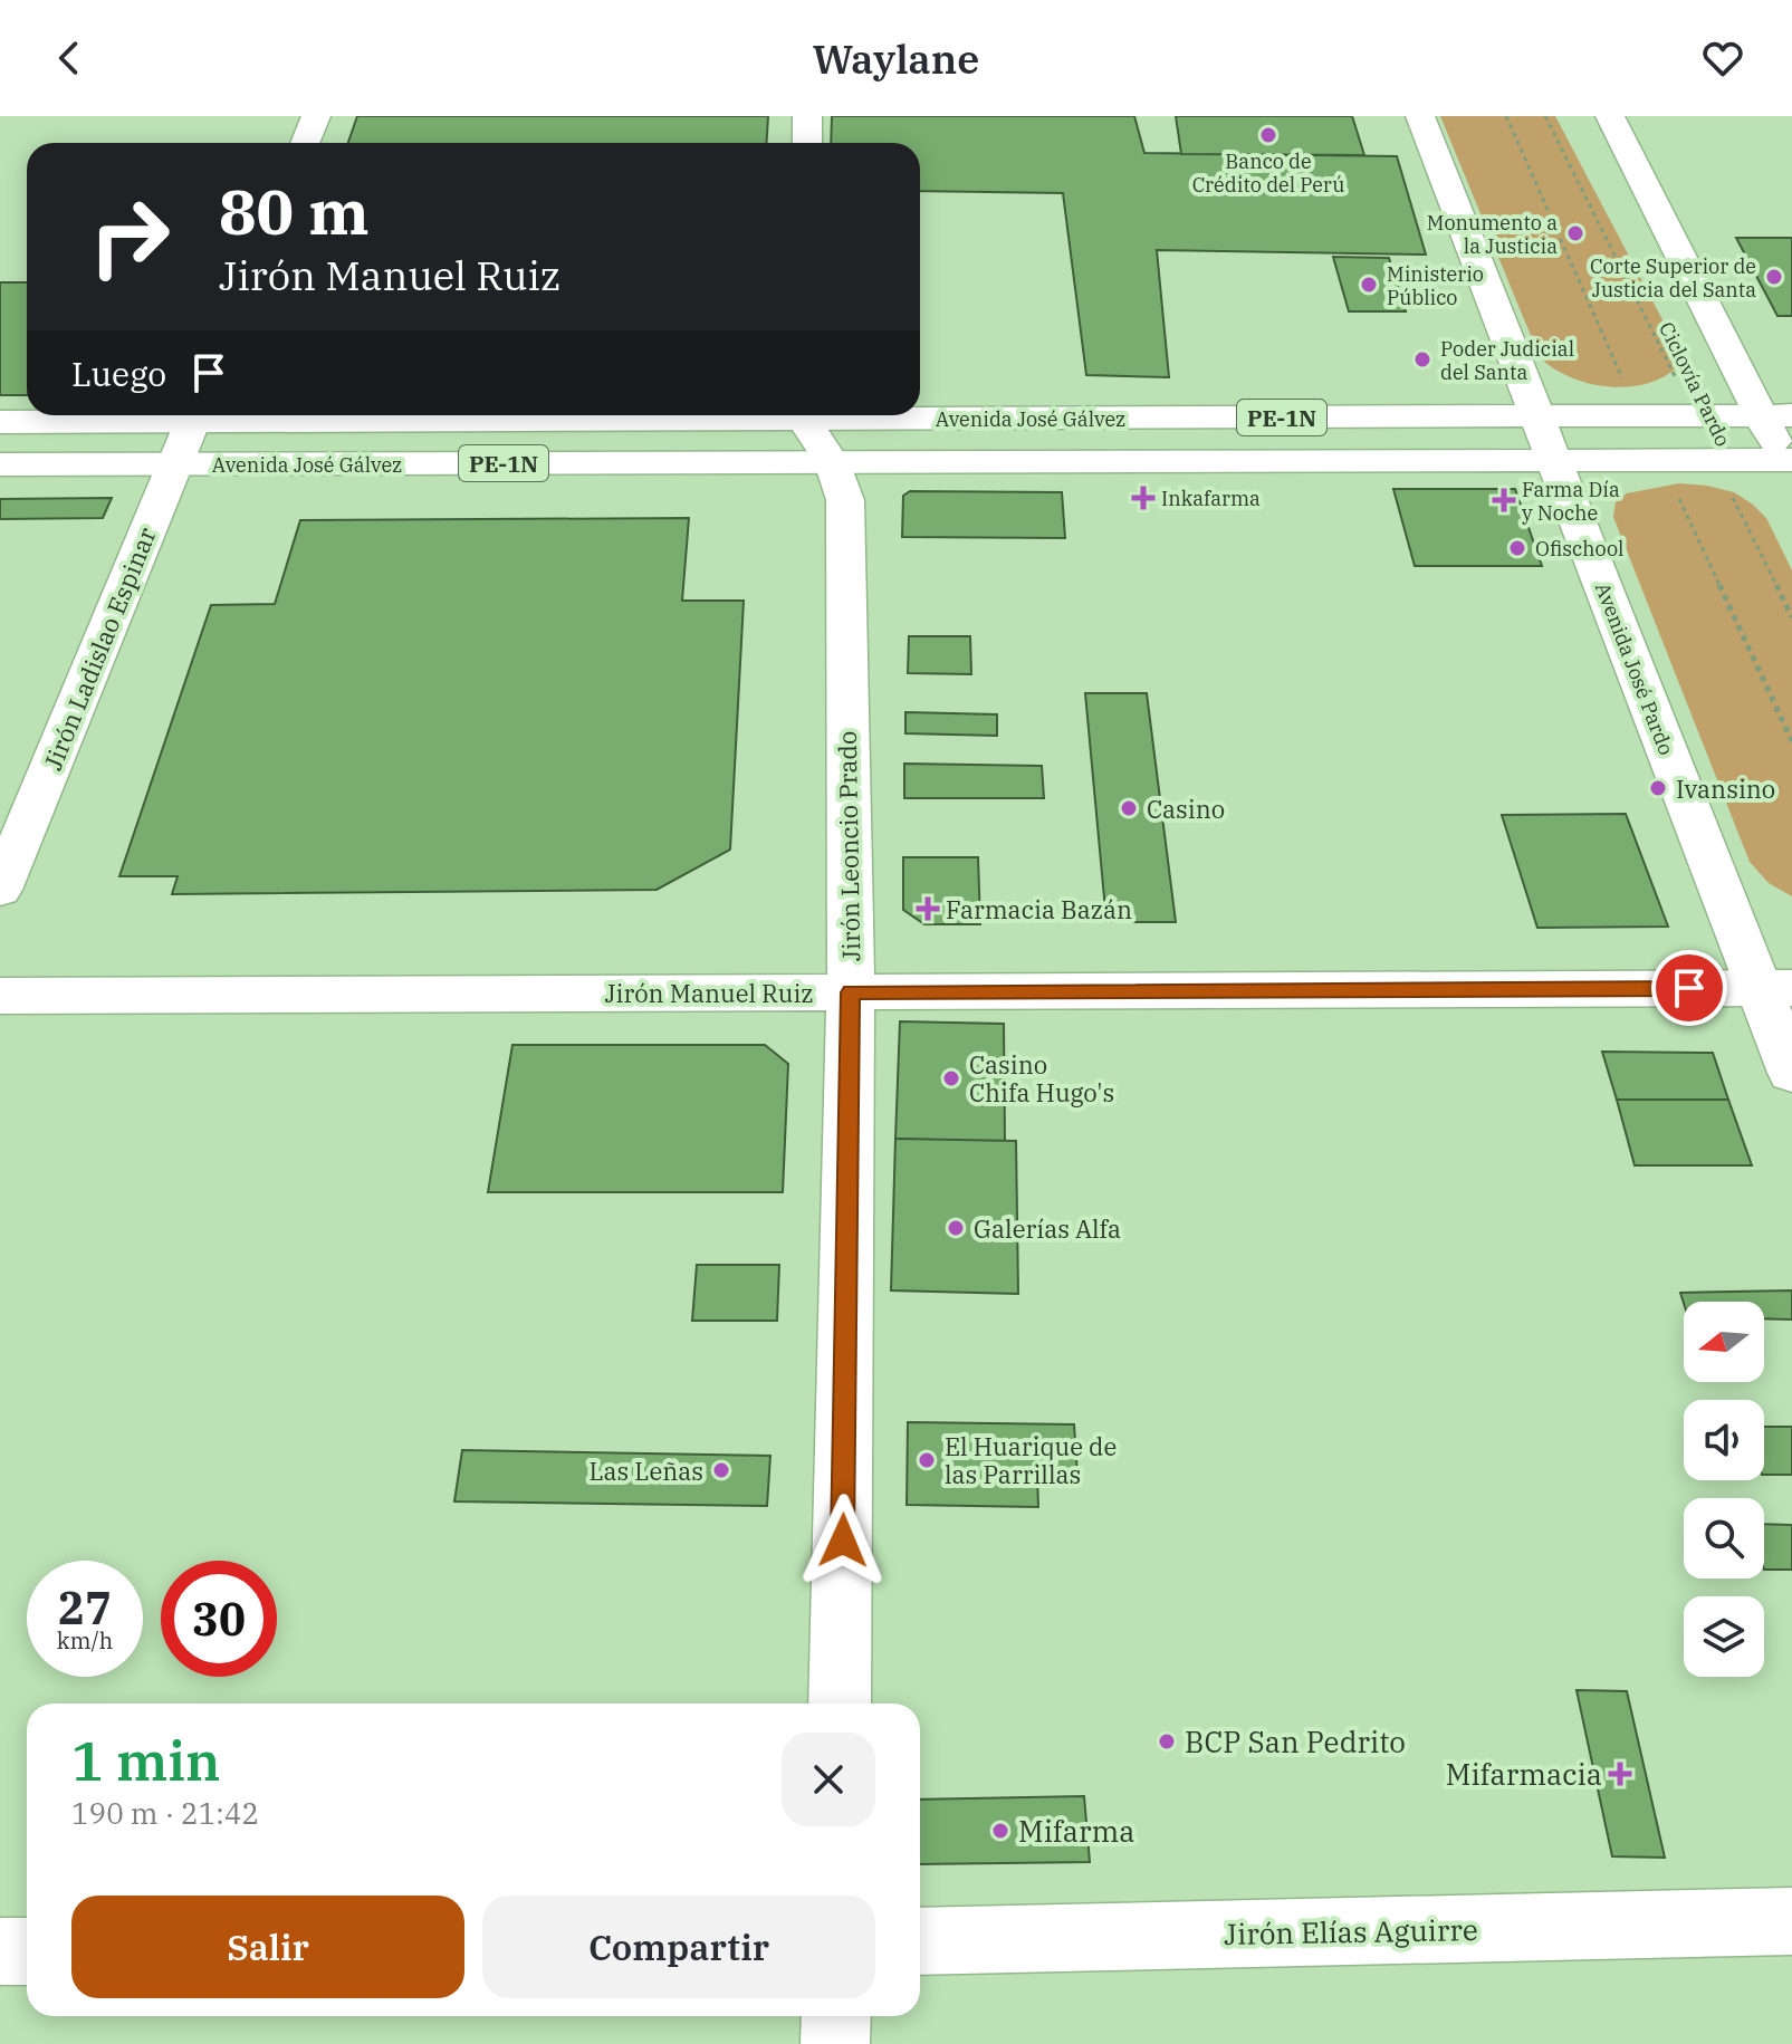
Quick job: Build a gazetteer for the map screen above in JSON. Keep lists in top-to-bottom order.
{
  "streets": {
    "main road": [
      "PE-1N",
      "Avenida José Gálvez",
      "Jirón Ladislao Espinar",
      "Avenida José Pardo",
      "Jirón Leoncio Prado",
      "Jirón Manuel Ruiz",
      "Jirón Elías Aguirre"
    ],
    "path": ["Ciclovía Pardo"]
  },
  "crossings": [
    ["Ciclovía Pardo", "Avenida José Gálvez"],
    ["Avenida José Gálvez", "Jirón Ladislao Espinar"],
    ["Avenida José Gálvez", "Avenida José Pardo"],
    ["Avenida José Gálvez", "Jirón Leoncio Prado"],
    ["Avenida José Pardo", "Jirón Manuel Ruiz"],
    ["Jirón Leoncio Prado", "Jirón Manuel Ruiz"]
  ],
  "places": {
    "other": [
      "Banco de Crédito del Perú",
      "Monumento a la Justicia",
      "Corte Superior de Justicia del Santa",
      "Ministerio Público",
      "Poder Judicial del Santa",
      "Ofischool",
      "Ivansino",
      "Casino",
      "Casino Chifa Hugo's",
      "Galerías Alfa",
      "El Huarique de las Parrillas",
      "Las Leñas",
      "BCP San Pedrito",
      "Mifarma"
    ],
    "health": [
      "Inkafarma",
      "Farma Día y Noche",
      "Farmacia Bazán",
      "Mifarmacia"
    ]
  },
  "north": "left",
  "page": {
    "header": "Waylane",
    "turn": ["80 m", "Jirón Manuel Ruiz"],
    "then": "Luego",
    "speed": "27 km/h",
    "limit": "30",
    "heading": ["1 min", "190 m · 21:42"],
    "buttons": ["Salir", "Compartir"]
  }
}
